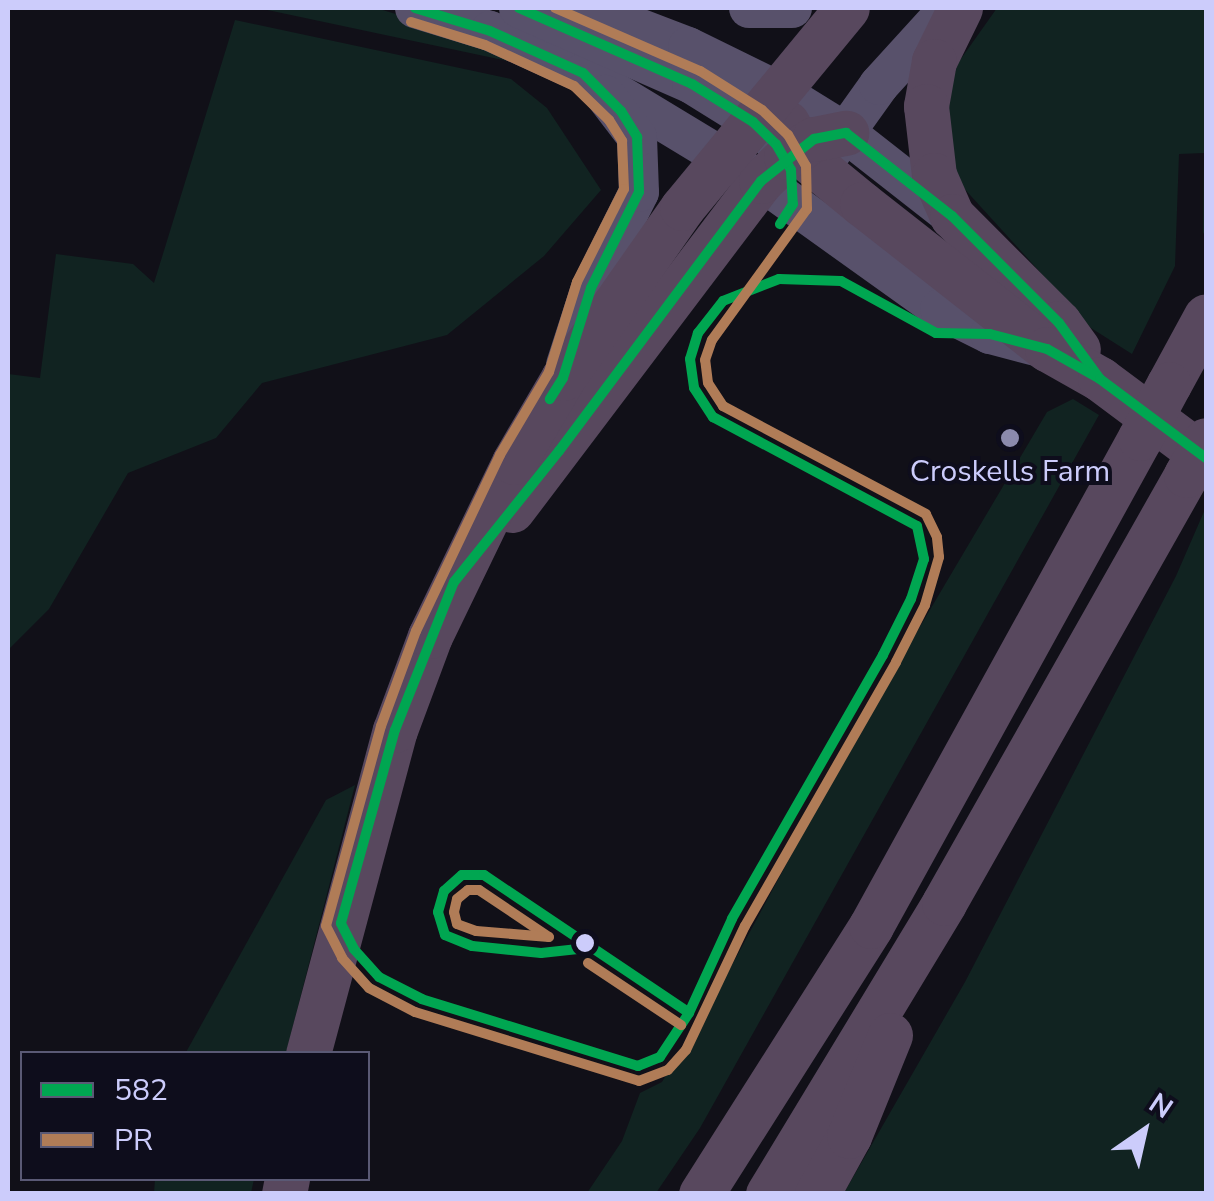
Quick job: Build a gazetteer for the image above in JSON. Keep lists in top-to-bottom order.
{
  "places": ["Croskells Farm"],
  "lines": ["transit line 582", "transit line PR"],
  "legend": ["582", "PR"],
  "north": "top right"
}
